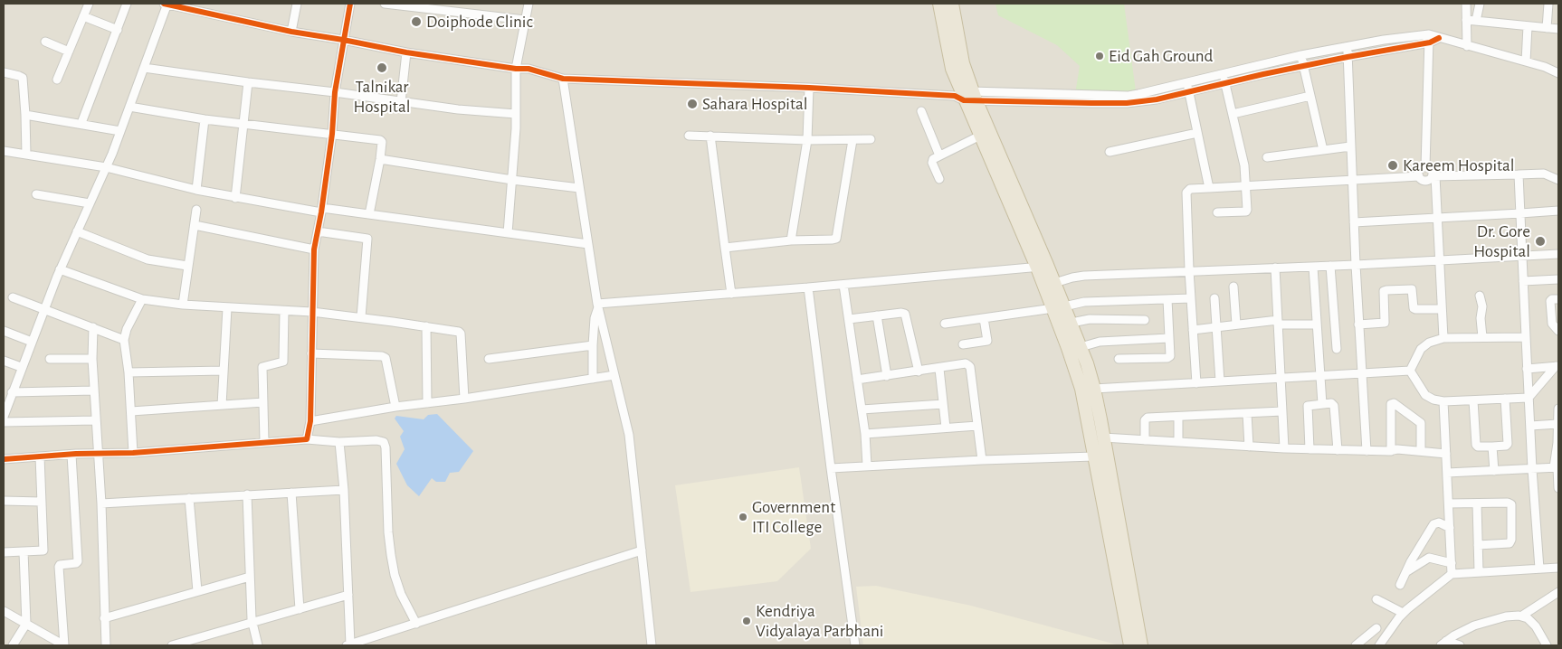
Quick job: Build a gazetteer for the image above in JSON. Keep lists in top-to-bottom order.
{
  "places": [
    "Doiphode Clinic",
    "Eid Gah Ground",
    "Talnikar Hospital",
    "Sahara Hospital",
    "Kareem Hospital",
    "Dr. Gore Hospital",
    "Government ITI College",
    "Kendriya Vidyalaya Parbhani"
  ]
}
